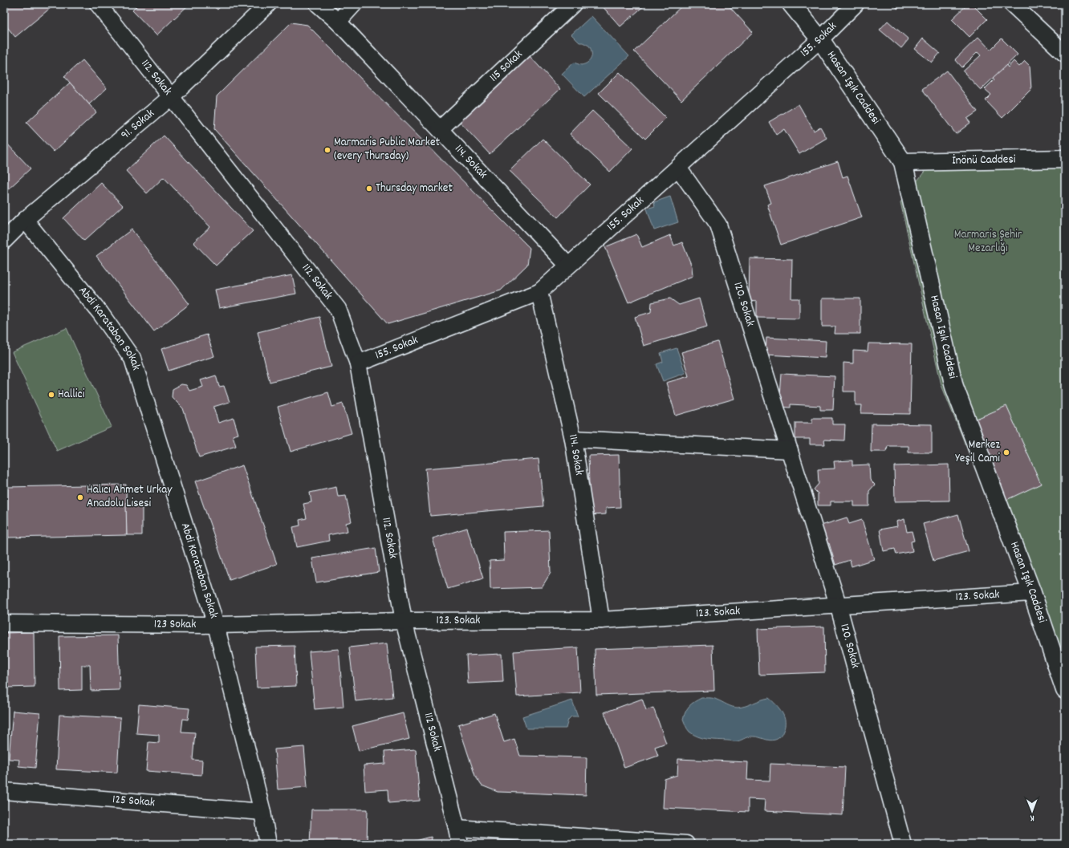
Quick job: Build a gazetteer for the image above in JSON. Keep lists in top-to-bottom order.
{
  "streets": {
    "street": [
      "155. Sokak",
      "115 Sokak",
      "112. Sokak",
      "Hasan Işık Caddesi",
      "91. Sokak",
      "İnönü Caddesi",
      "114. Sokak",
      "120. Sokak",
      "Abdi Karataban Sokak",
      "123. Sokak",
      "123 Sokak",
      "112 Sokak",
      "125 Sokak"
    ]
  },
  "crossings": [
    ["155. Sokak", "112. Sokak"],
    ["155. Sokak", "Hasan Işık Caddesi"],
    ["155. Sokak", "114. Sokak"],
    ["155. Sokak", "120. Sokak"],
    ["115 Sokak", "114. Sokak"],
    ["112. Sokak", "91. Sokak"],
    ["112. Sokak", "123. Sokak"],
    ["112. Sokak", "123 Sokak"],
    ["112. Sokak", "112 Sokak"],
    ["Hasan Işık Caddesi", "İnönü Caddesi"],
    ["Hasan Işık Caddesi", "123. Sokak"],
    ["91. Sokak", "Abdi Karataban Sokak"],
    ["114. Sokak", "123. Sokak"],
    ["120. Sokak", "123. Sokak"],
    ["Abdi Karataban Sokak", "123 Sokak"],
    ["Abdi Karataban Sokak", "125 Sokak"],
    ["123. Sokak", "123 Sokak"],
    ["123. Sokak", "112 Sokak"],
    ["123 Sokak", "112 Sokak"]
  ],
  "parks": ["Marmaris Şehir Mezarlığı"],
  "places": [
    "Marmaris Public Market (every Thursday)",
    "Thursday market",
    "Hallici",
    "Merkez Yeşil Cami",
    "Halıcı Ahmet Urkay Anadolu Lisesi"
  ],
  "north": "bottom"
}
